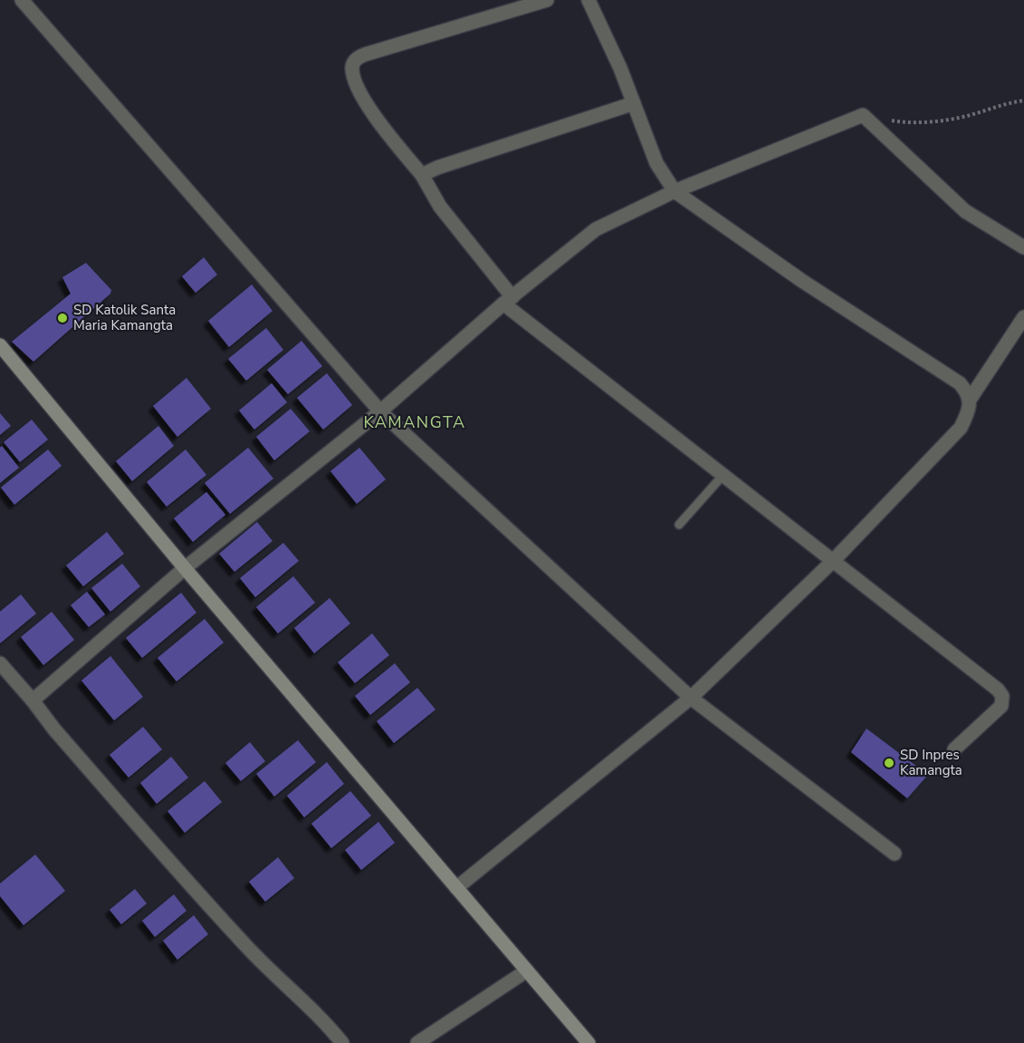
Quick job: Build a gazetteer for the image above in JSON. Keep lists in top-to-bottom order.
{
  "districts": ["KAMANGTA"],
  "places": ["SD Katolik Santa Maria Kamangta", "SD Inpres Kamangta"]
}
